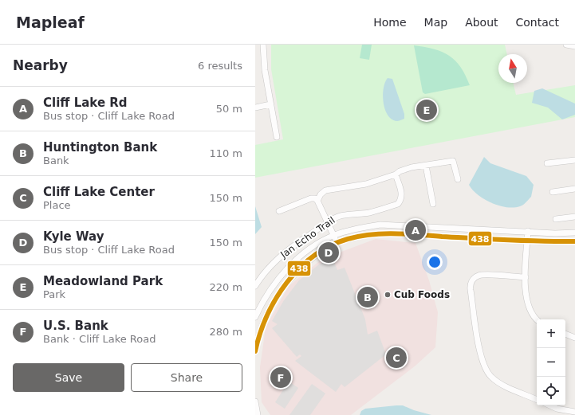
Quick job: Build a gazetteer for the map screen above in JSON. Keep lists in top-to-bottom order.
{
  "streets": {
    "street": ["Jan Echo Trail"]
  },
  "places": ["Cub Foods"],
  "lines": ["transit line 438"],
  "north": "top",
  "page": {
    "header": "Mapleaf",
    "nav": [
      "Home",
      "Map",
      "About",
      "Contact"
    ],
    "heading": ["Nearby", "6 results"],
    "list": [
      {
        "mark": "A",
        "name": "Cliff Lake Rd",
        "note": "Bus stop · Cliff Lake Road",
        "value": "50 m"
      },
      {
        "mark": "B",
        "name": "Huntington Bank",
        "note": "Bank",
        "value": "110 m"
      },
      {
        "mark": "C",
        "name": "Cliff Lake Center",
        "note": "Place",
        "value": "150 m"
      },
      {
        "mark": "D",
        "name": "Kyle Way",
        "note": "Bus stop · Cliff Lake Road",
        "value": "150 m"
      },
      {
        "mark": "E",
        "name": "Meadowland Park",
        "note": "Park",
        "value": "220 m"
      },
      {
        "mark": "F",
        "name": "U.S. Bank",
        "note": "Bank · Cliff Lake Road",
        "value": "280 m"
      }
    ],
    "pins": [
      "E",
      "A",
      "D",
      "B",
      "C",
      "F"
    ],
    "map_buttons": ["+", "−"],
    "buttons": ["Save", "Share"]
  }
}
